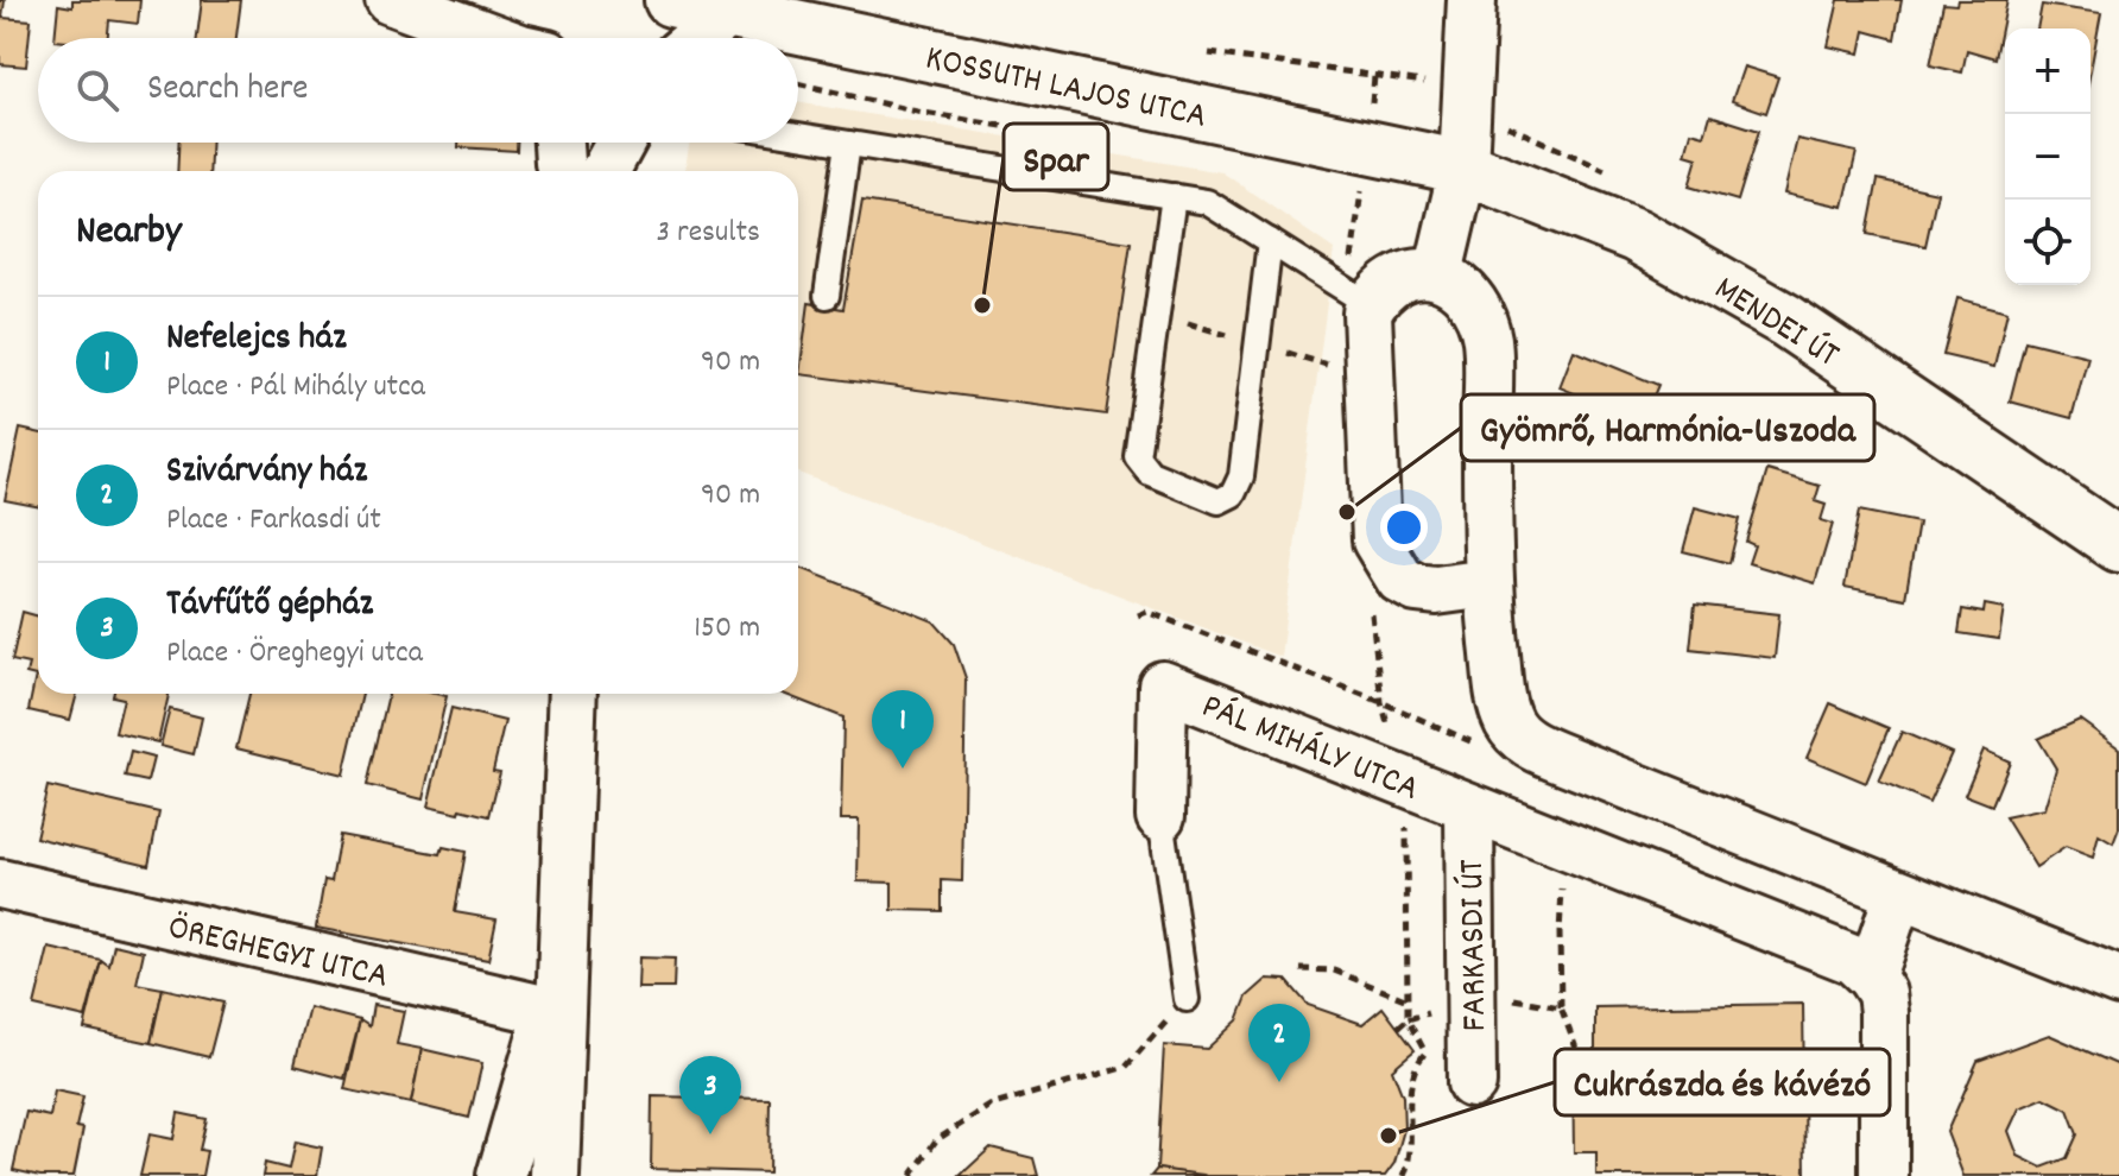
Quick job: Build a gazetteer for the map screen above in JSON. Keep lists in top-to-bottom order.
{
  "streets": {
    "main road": ["KOSSUTH LAJOS UTCA", "MENDEI ÚT"],
    "street": ["PÁL MIHÁLY UTCA", "FARKASDI ÚT", "ÖREGHEGYI UTCA"]
  },
  "crossings": [
    ["KOSSUTH LAJOS UTCA", "MENDEI ÚT"],
    ["PÁL MIHÁLY UTCA", "FARKASDI ÚT"]
  ],
  "places": ["Spar", "Gyömrő, Harmónia-Uszoda", "Cukrászda és kávézó"],
  "page": {
    "map_buttons": ["+", "−"],
    "search": "Search here",
    "heading": ["Nearby", "3 results"],
    "list": [
      {
        "mark": "1",
        "name": "Nefelejcs ház",
        "note": "Place · Pál Mihály utca",
        "value": "90 m"
      },
      {
        "mark": "2",
        "name": "Szivárvány ház",
        "note": "Place · Farkasdi út",
        "value": "90 m"
      },
      {
        "mark": "3",
        "name": "Távfűtő gépház",
        "note": "Place · Öreghegyi utca",
        "value": "150 m"
      }
    ],
    "pins": ["1", "2", "3"]
  }
}
